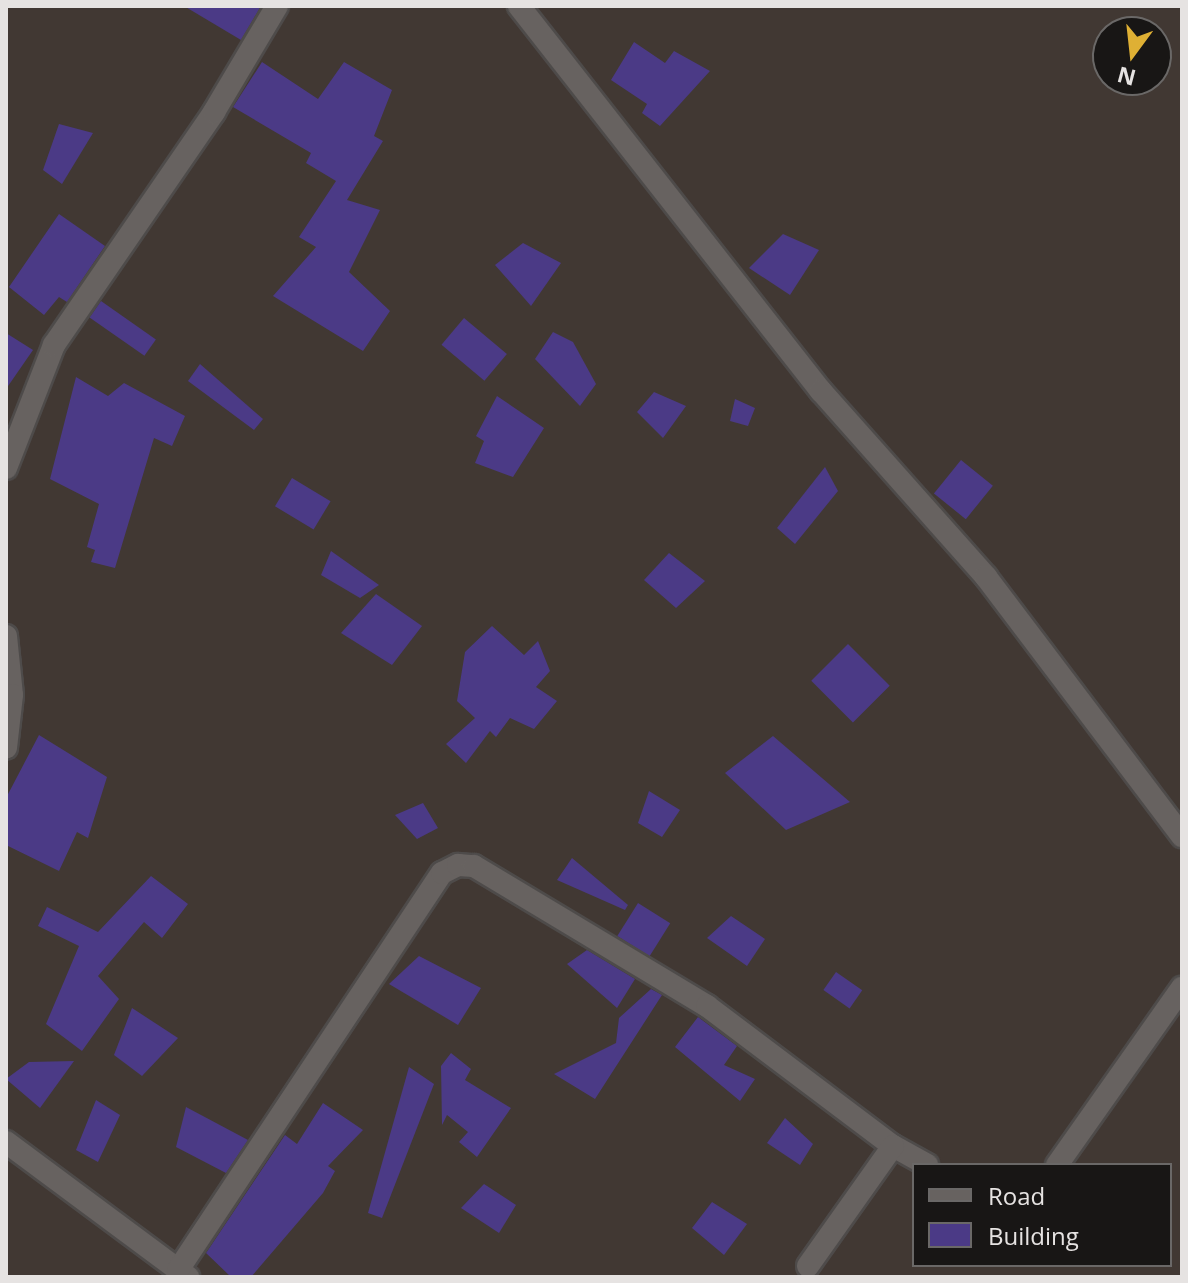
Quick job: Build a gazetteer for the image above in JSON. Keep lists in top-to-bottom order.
{
  "legend": ["Road", "Building"],
  "north": "bottom"
}
